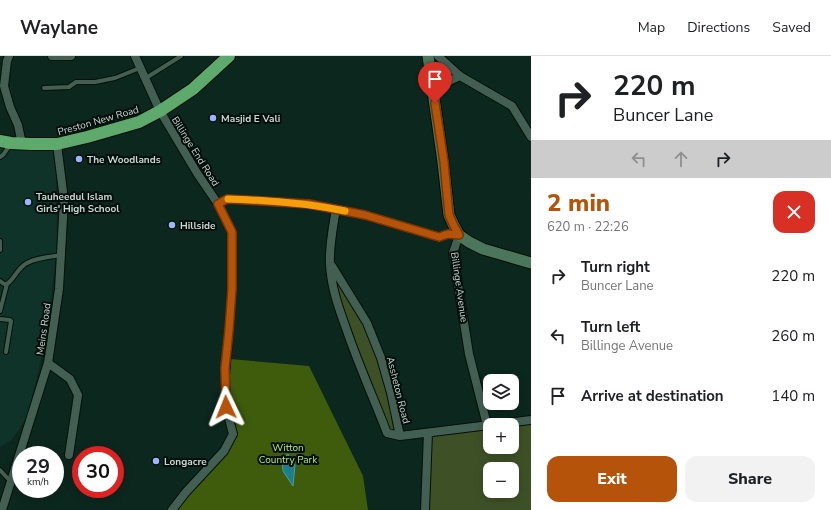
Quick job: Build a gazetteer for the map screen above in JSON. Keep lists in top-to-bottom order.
{
  "streets": {
    "highway": ["Preston New Road"],
    "street": [
      "Billinge End Road",
      "Billinge Avenue",
      "Meins Road",
      "Assheton Road"
    ]
  },
  "crossings": [
    ["Preston New Road", "Billinge End Road"],
    ["Preston New Road", "Meins Road"]
  ],
  "parks": ["Witton Country Park"],
  "places": [
    "Masjid E Vali",
    "The Woodlands",
    "Tauheedul Islam Girls' High School",
    "Hillside",
    "Longacre"
  ],
  "page": {
    "header": "Waylane",
    "nav": ["Map", "Directions", "Saved"],
    "turn": ["220 m", "Buncer Lane"],
    "heading": ["2 min", "620 m · 22:26"],
    "list": [
      {
        "name": "Turn right",
        "note": "Buncer Lane",
        "value": "220 m"
      },
      {
        "name": "Turn left",
        "note": "Billinge Avenue",
        "value": "260 m"
      },
      {
        "name": "Arrive at destination",
        "value": "140 m"
      }
    ],
    "map_buttons": ["+", "−"],
    "speed": "29 km/h",
    "limit": "30",
    "buttons": ["Exit", "Share"]
  }
}
